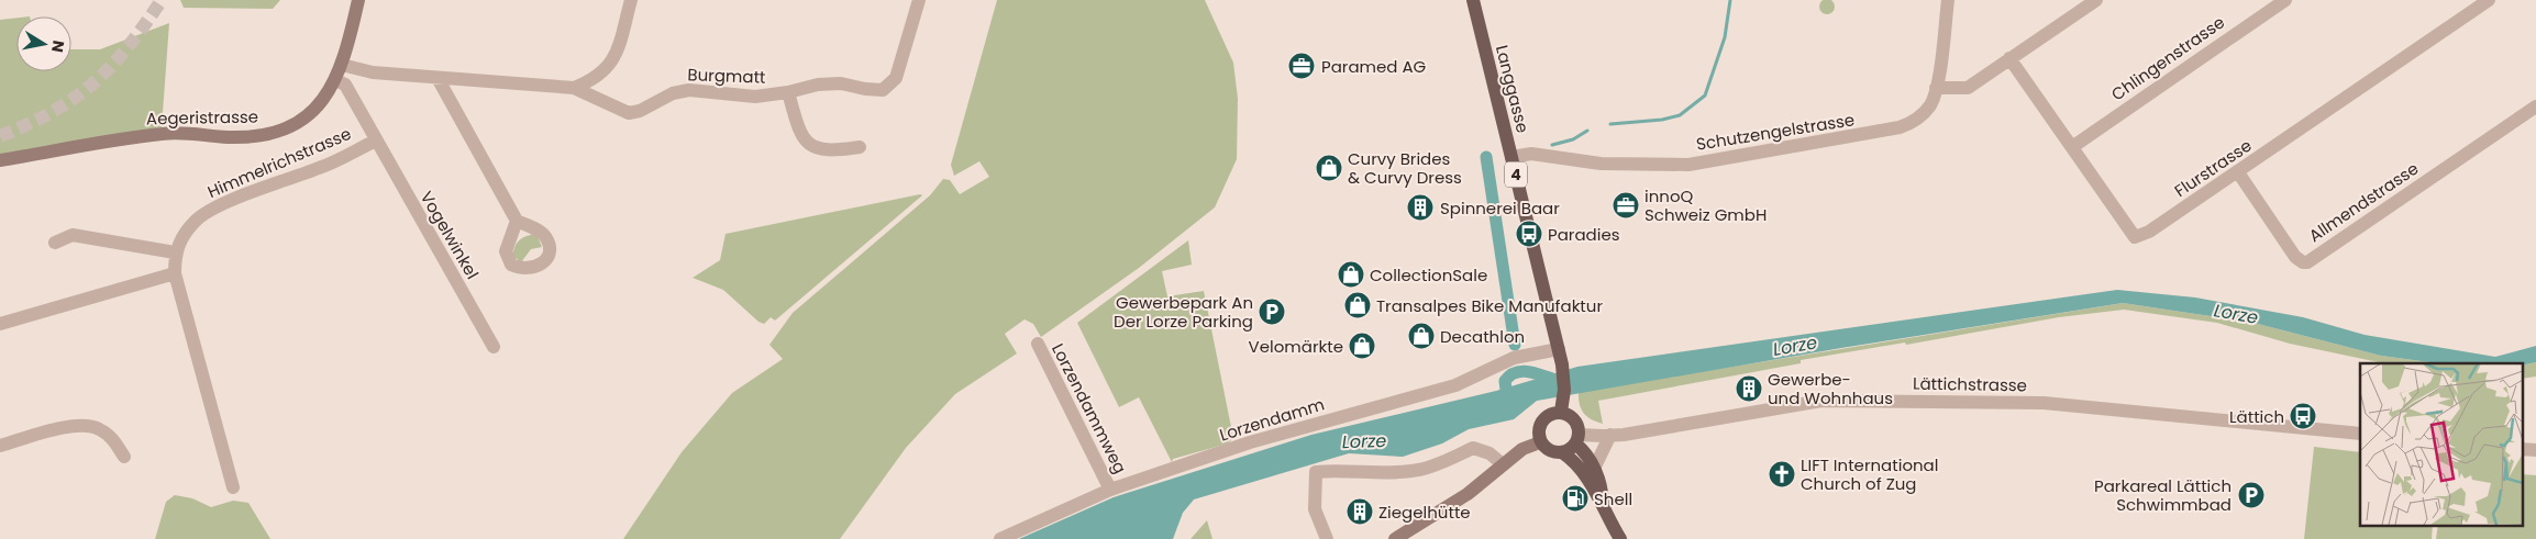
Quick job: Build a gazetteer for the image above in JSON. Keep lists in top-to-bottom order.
{
  "streets": {
    "main road": ["Langgasse", "4"],
    "street": [
      "Chlingenstrasse",
      "Burgmatt",
      "Aegeristrasse",
      "Schutzengelstrasse",
      "Himmelrichstrasse",
      "Flurstrasse",
      "Allmendstrasse",
      "Vogelwinkel",
      "Lättichstrasse",
      "Lorzendammweg",
      "Lorzendamm"
    ]
  },
  "crossings": [
    ["Chlingenstrasse", "Flurstrasse"],
    ["Burgmatt", "Aegeristrasse"],
    ["Langgasse", "Schutzengelstrasse"],
    ["Langgasse", "Lättichstrasse"],
    ["Langgasse", "Lorzendamm"],
    ["Aegeristrasse", "Himmelrichstrasse"],
    ["Himmelrichstrasse", "Vogelwinkel"],
    ["Flurstrasse", "Allmendstrasse"],
    ["Lorzendammweg", "Lorzendamm"]
  ],
  "water": ["Lorze"],
  "places": {
    "office": ["Paramed AG", "innoQ Schweiz GmbH"],
    "shop": [
      "Curvy Brides & Curvy Dress",
      "CollectionSale",
      "Transalpes Bike Manufaktur",
      "Decathlon",
      "Velomärkte"
    ],
    "building": ["Spinnerei Baar", "Gewerbe- und Wohnhaus", "Ziegelhütte"],
    "bus stop": ["Paradies", "Lättich"],
    "parking": ["Gewerbepark An Der Lorze Parking", "Parkareal Lättich Schwimmbad"],
    "church": ["LIFT International Church of Zug"],
    "fuel station": ["Shell"]
  },
  "north": "right"
}
